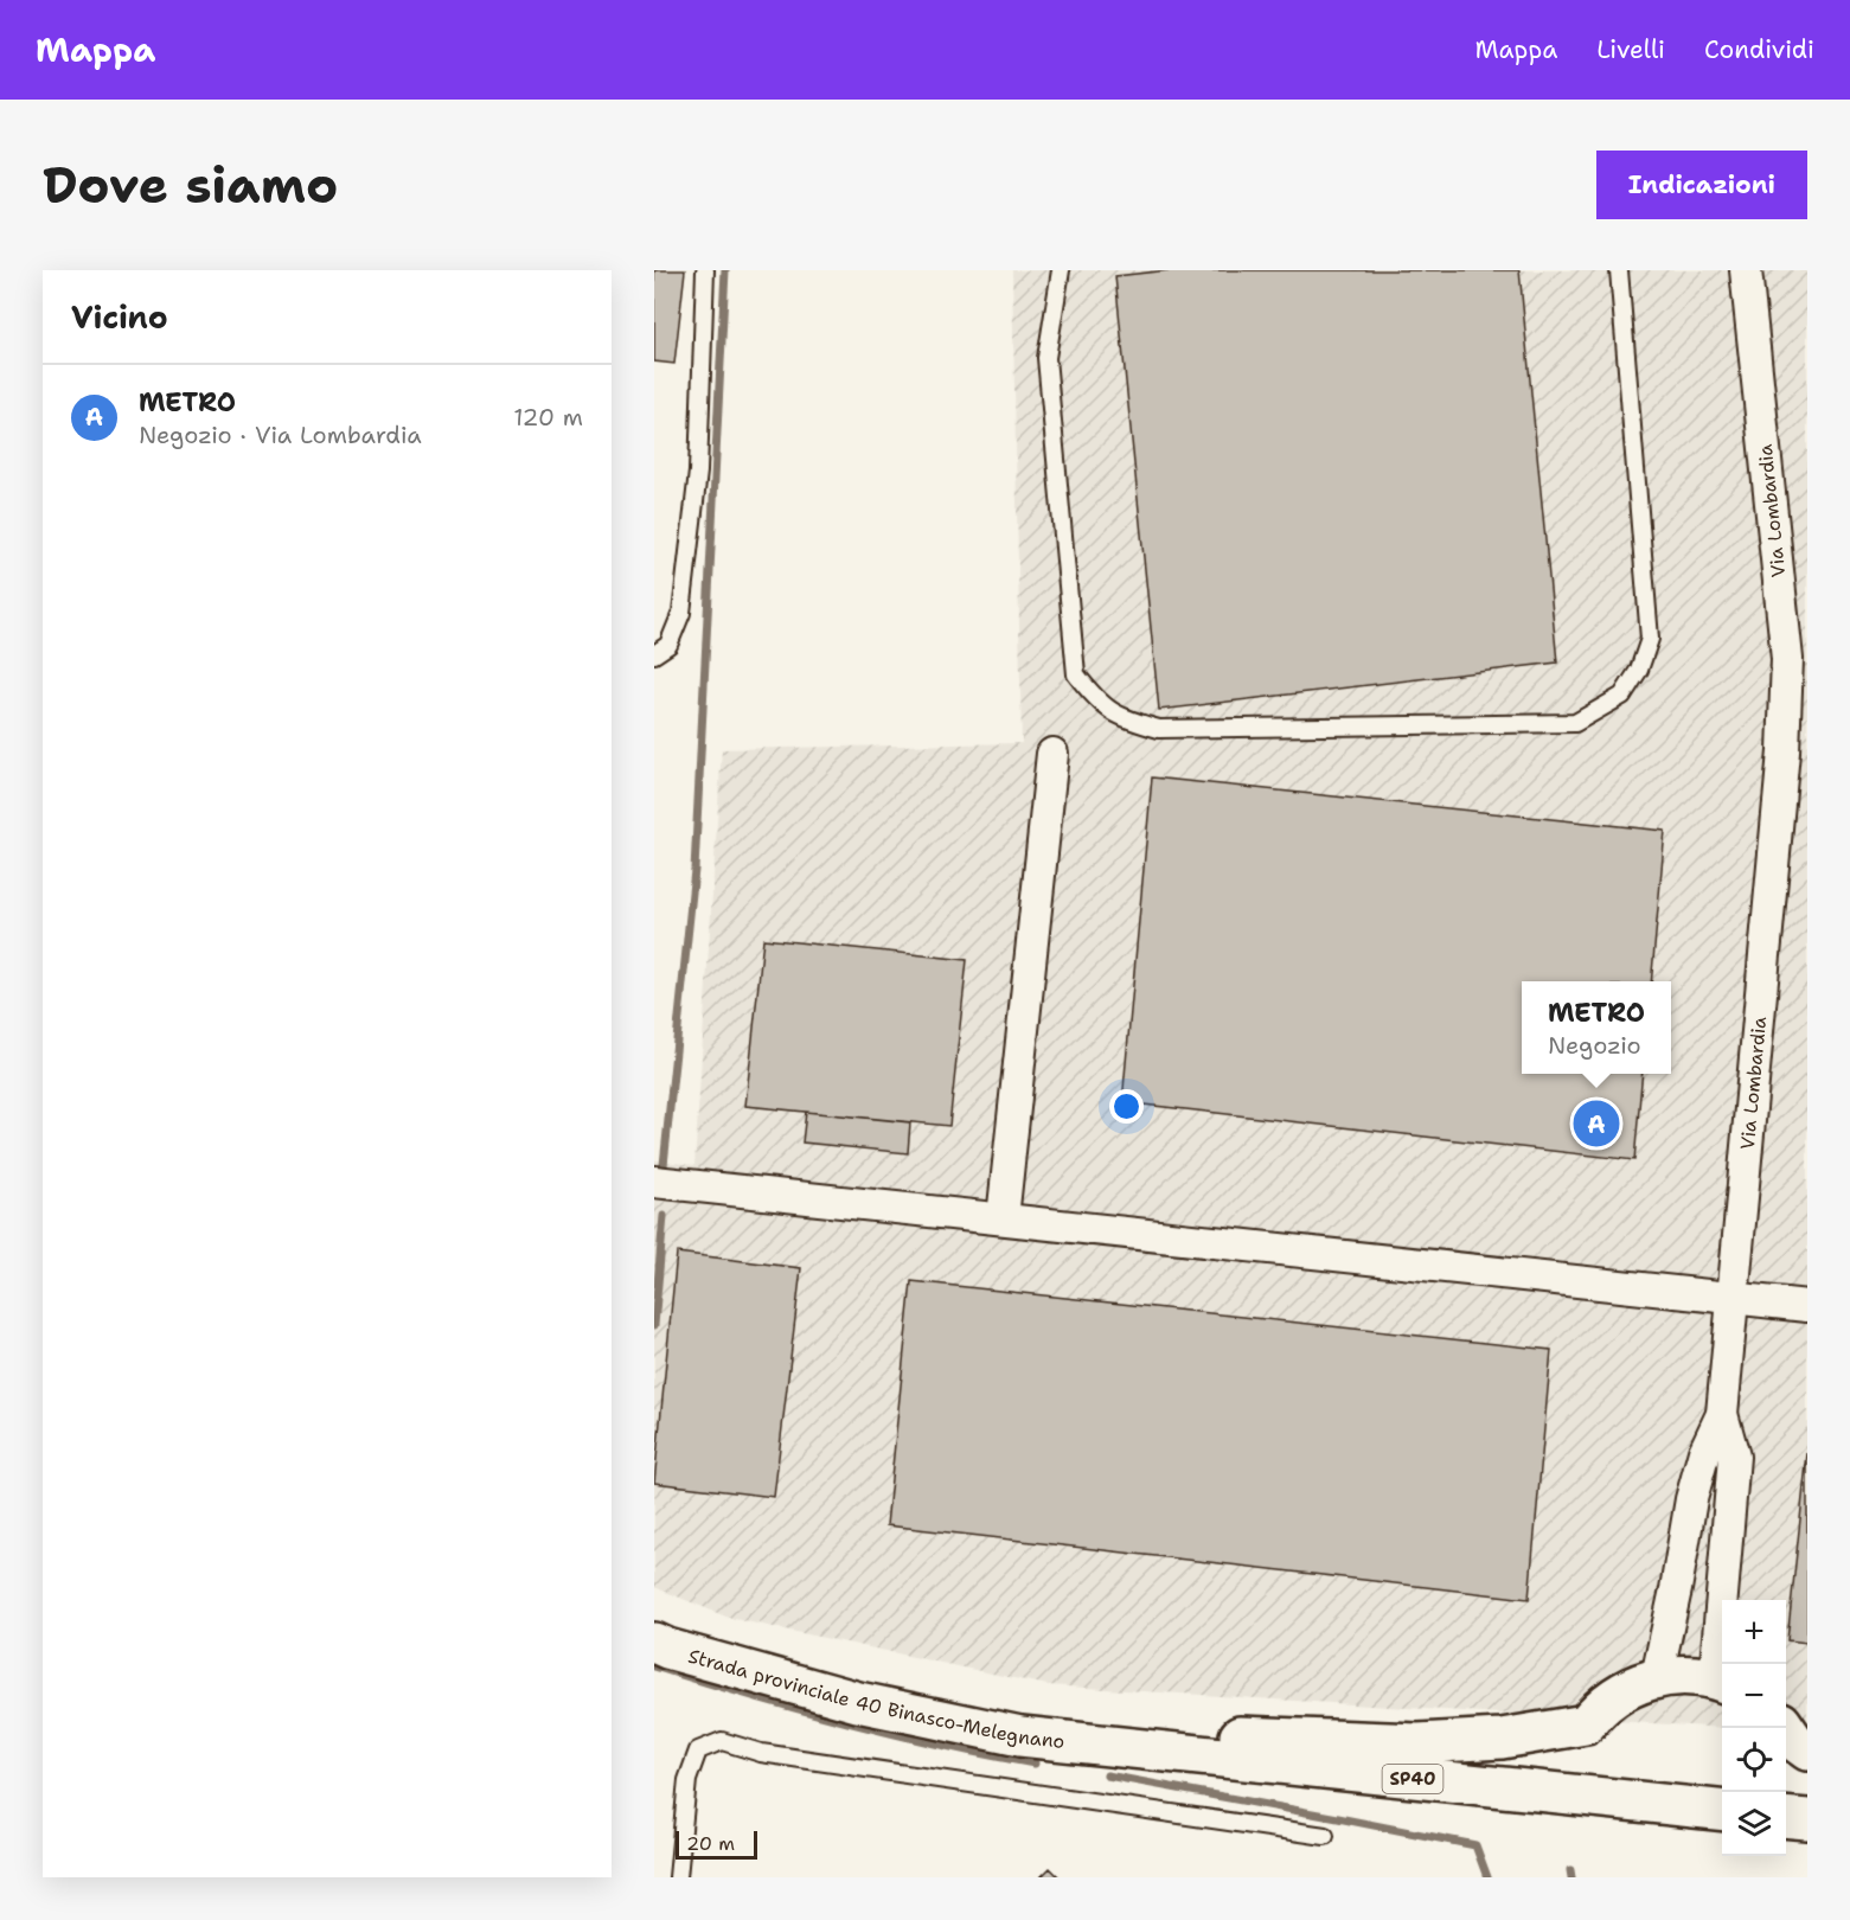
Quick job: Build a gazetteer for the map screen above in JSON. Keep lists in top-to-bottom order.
{
  "streets": {
    "main road": ["Strada provinciale 40 Binasco-Melegnano", "SP40"],
    "street": ["Via Lombardia"]
  },
  "crossings": [
    ["Via Lombardia", "Strada provinciale 40 Binasco-Melegnano"]
  ],
  "scale_bar": "20 m",
  "page": {
    "header": "Mappa",
    "nav": ["Mappa", "Livelli", "Condividi"],
    "buttons": "Indicazioni",
    "title": "Dove siamo",
    "heading": "Vicino",
    "list": [
      {
        "mark": "A",
        "name": "METRO",
        "note": "Negozio · Via Lombardia",
        "value": "120 m"
      }
    ],
    "popup": ["METRO", "Negozio"],
    "pins": "A",
    "map_buttons": ["+", "−"],
    "scale": "20 m"
  }
}
